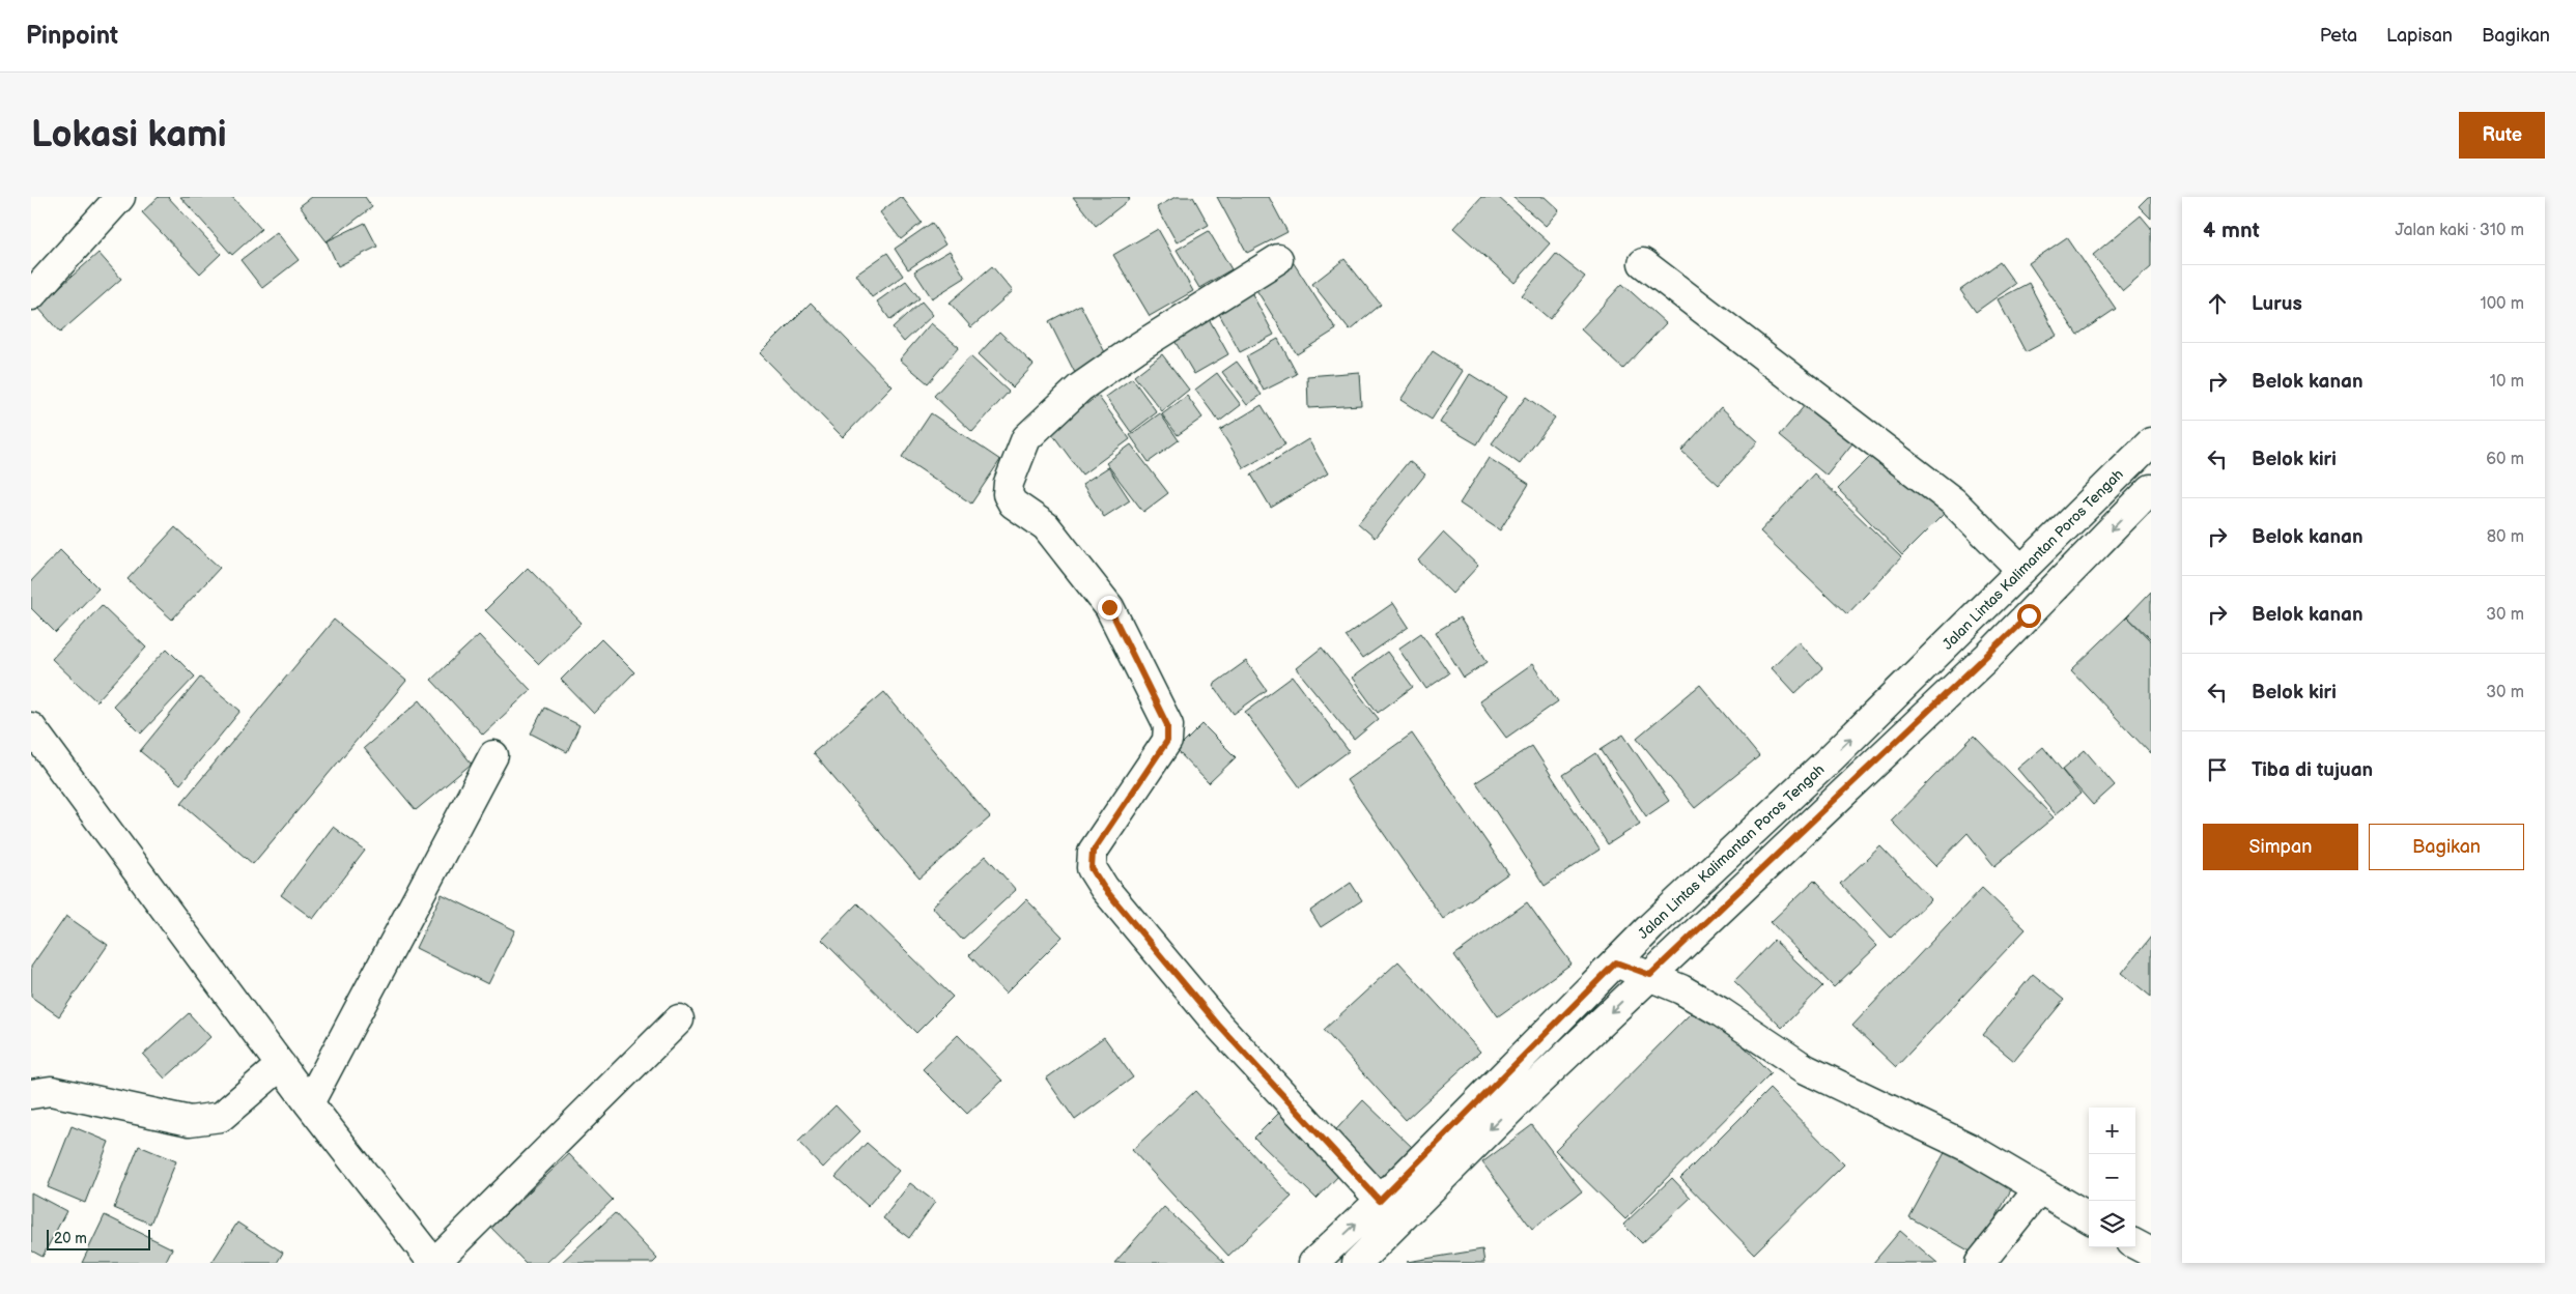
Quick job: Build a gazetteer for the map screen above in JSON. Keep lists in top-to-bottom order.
{
  "streets": {
    "street": ["Jalan Lintas Kalimantan Poros Tengah"]
  },
  "scale_bar": "20 m",
  "page": {
    "header": "Pinpoint",
    "nav": ["Peta", "Lapisan", "Bagikan"],
    "buttons": [
      "Rute",
      ["Simpan", "Bagikan"]
    ],
    "title": "Lokasi kami",
    "heading": ["4 mnt", "Jalan kaki · 310 m"],
    "list": [
      ["Lurus", "100 m"],
      ["Belok kanan", "10 m"],
      ["Belok kiri", "60 m"],
      ["Belok kanan", "80 m"],
      ["Belok kanan", "30 m"],
      ["Belok kiri", "30 m"],
      "Tiba di tujuan"
    ],
    "map_buttons": ["+", "−"],
    "scale": "20 m"
  }
}
